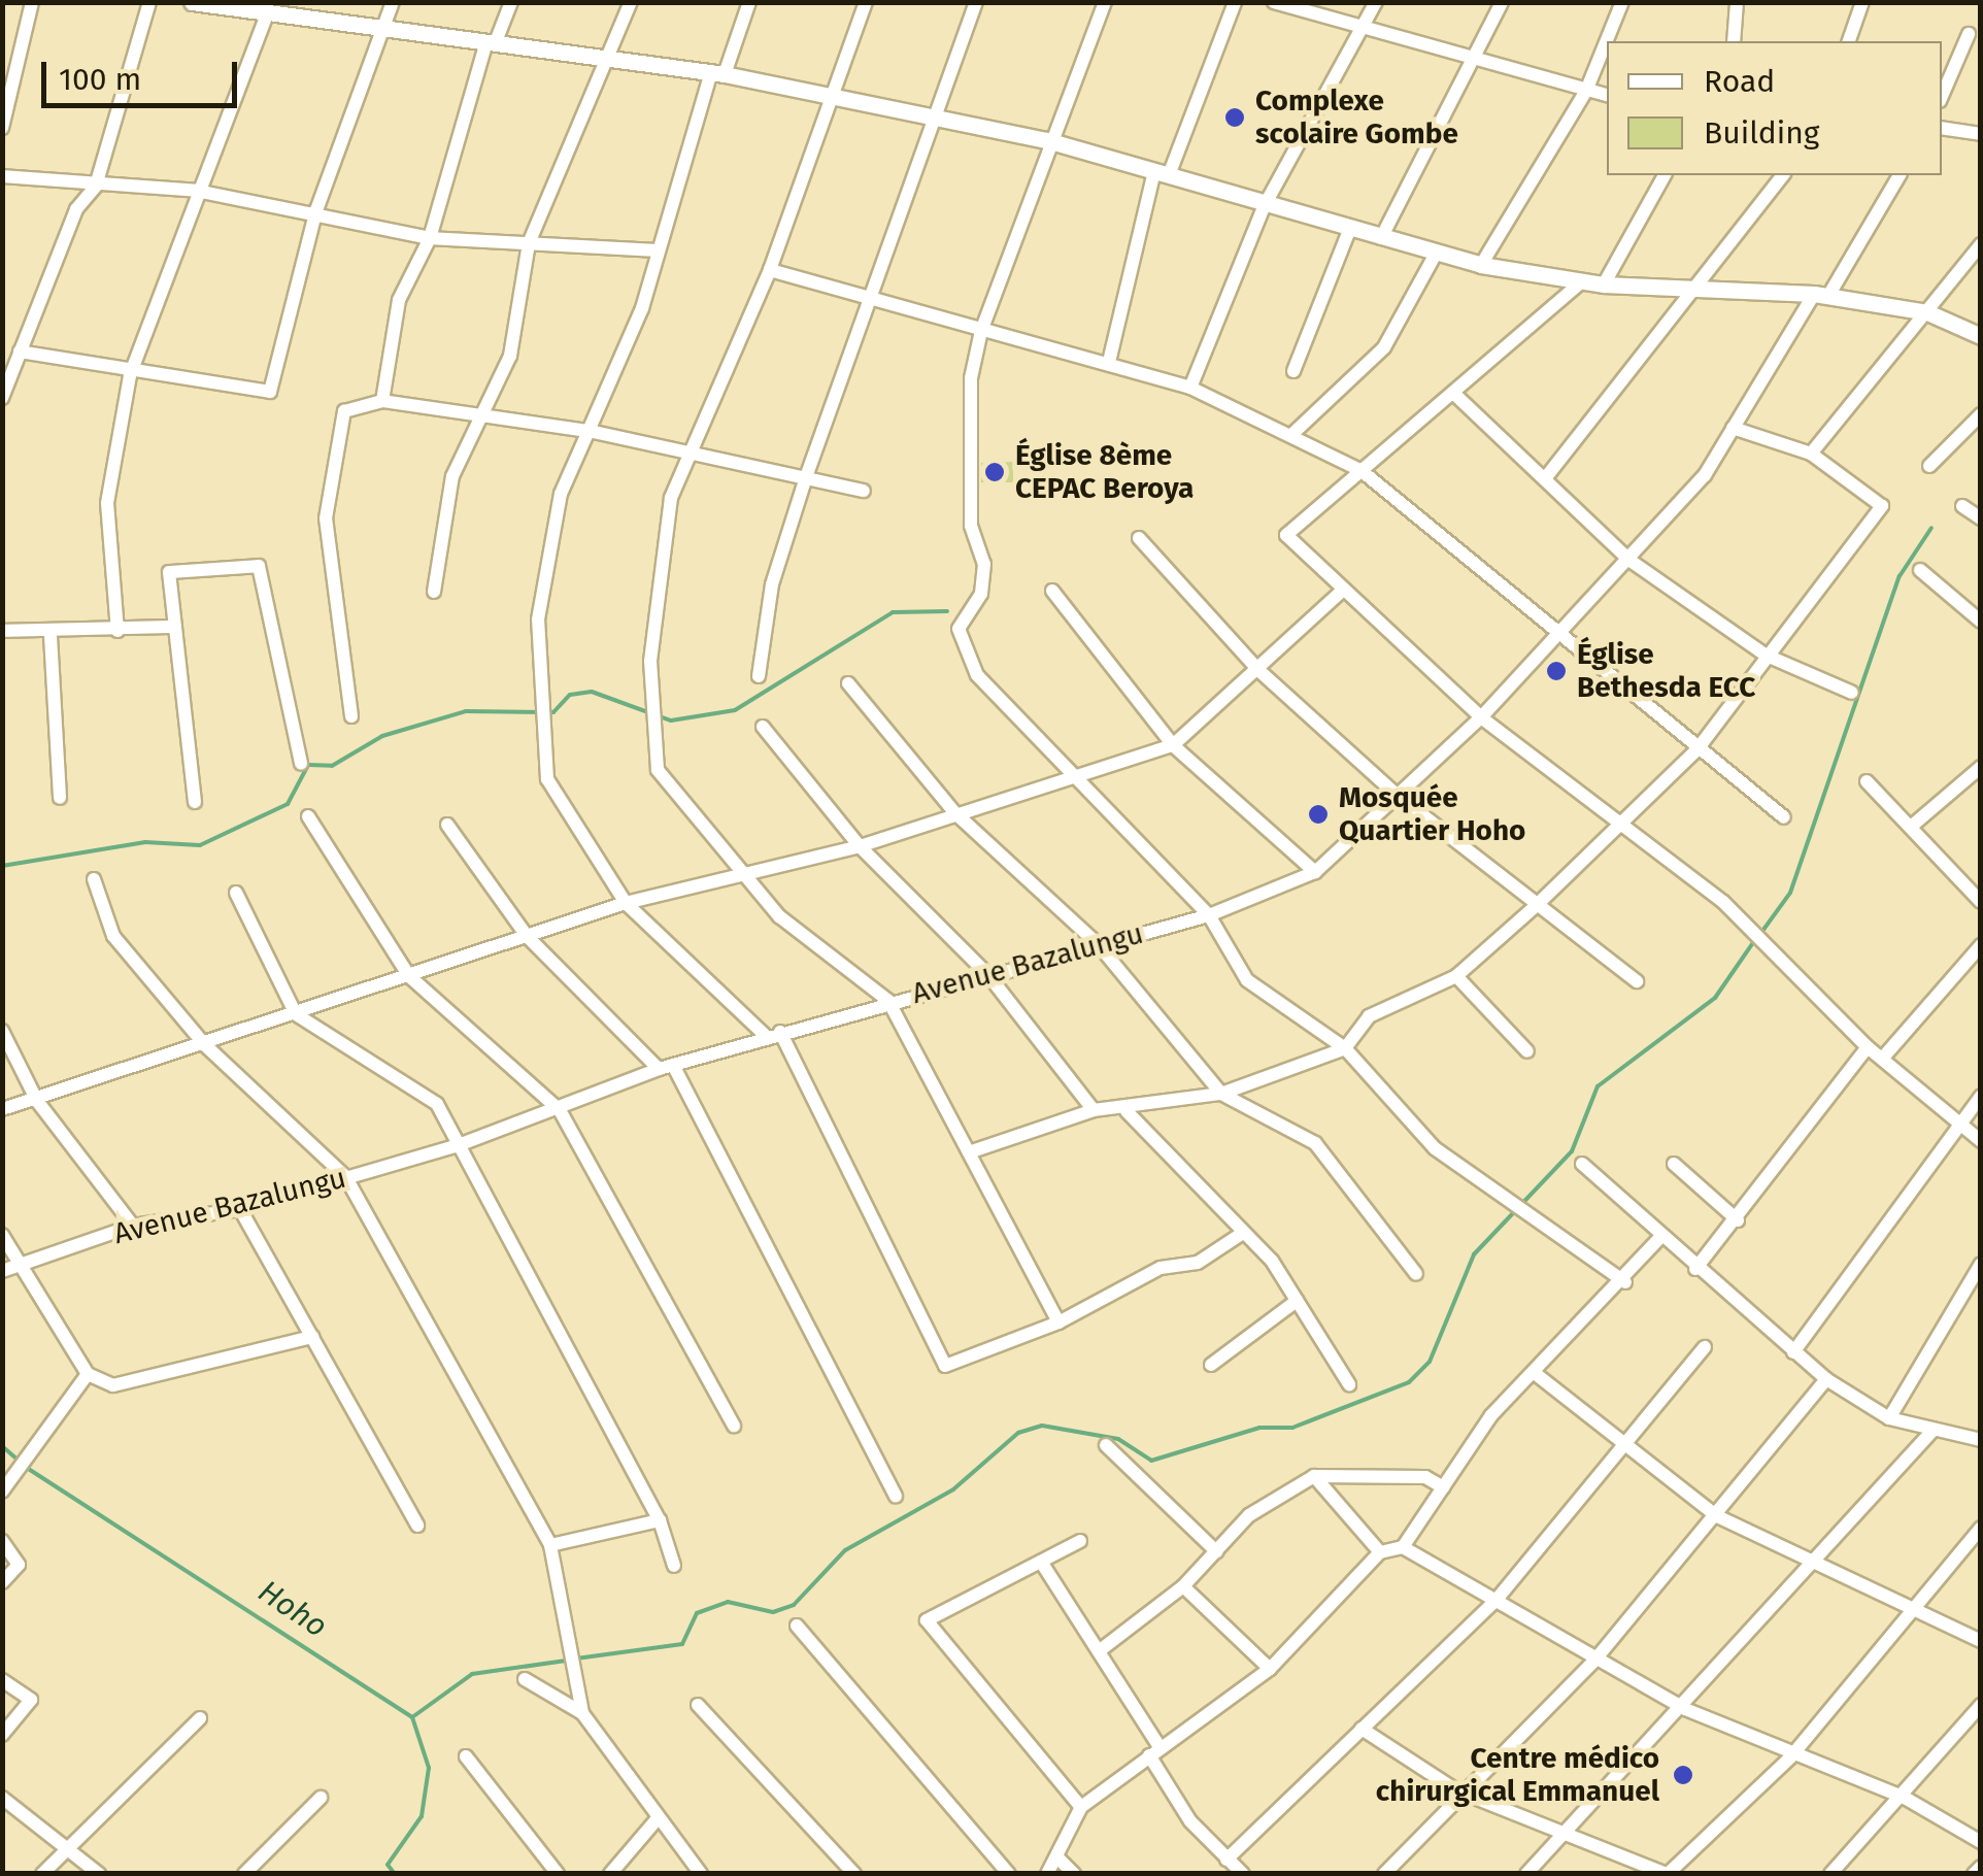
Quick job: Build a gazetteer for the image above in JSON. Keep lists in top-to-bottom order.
{
  "streets": {
    "street": ["Avenue Bazalungu"]
  },
  "water": ["Hoho"],
  "places": [
    "Complexe scolaire Gombe",
    "Église 8ème CEPAC Beroya",
    "Église Bethesda ECC",
    "Mosquée Quartier Hoho",
    "Centre médico chirurgical Emmanuel"
  ],
  "legend": ["Road", "Building"],
  "scale_bar": "100 m"
}
